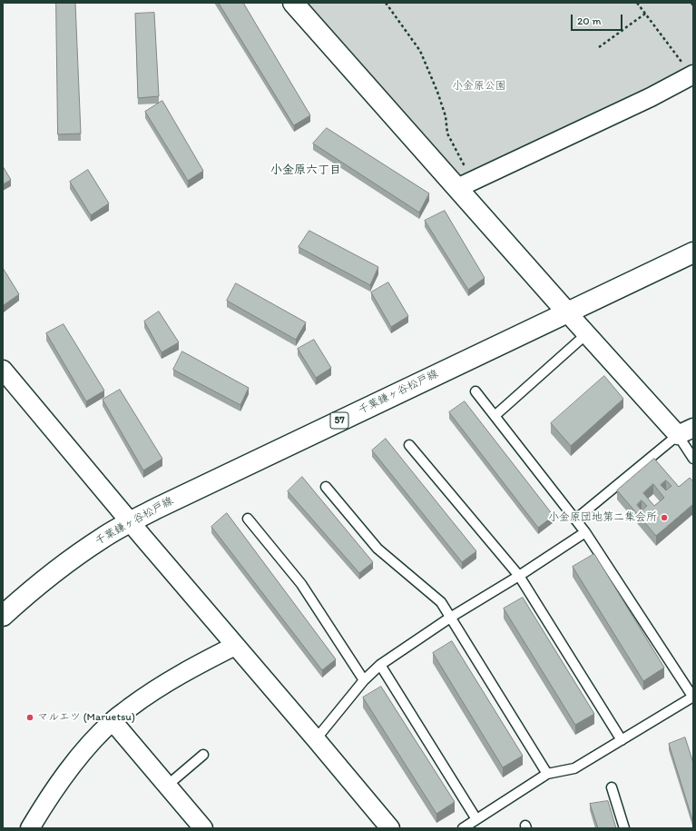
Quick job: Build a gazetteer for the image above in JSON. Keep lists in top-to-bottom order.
{
  "streets": {
    "main road": ["千葉鎌ヶ谷松戸線", "57"]
  },
  "districts": ["小金原六丁目"],
  "parks": ["小金原公園"],
  "places": ["小金原団地第二集会所", "マルエツ (Maruetsu)"],
  "scale_bar": "20 m"
}
